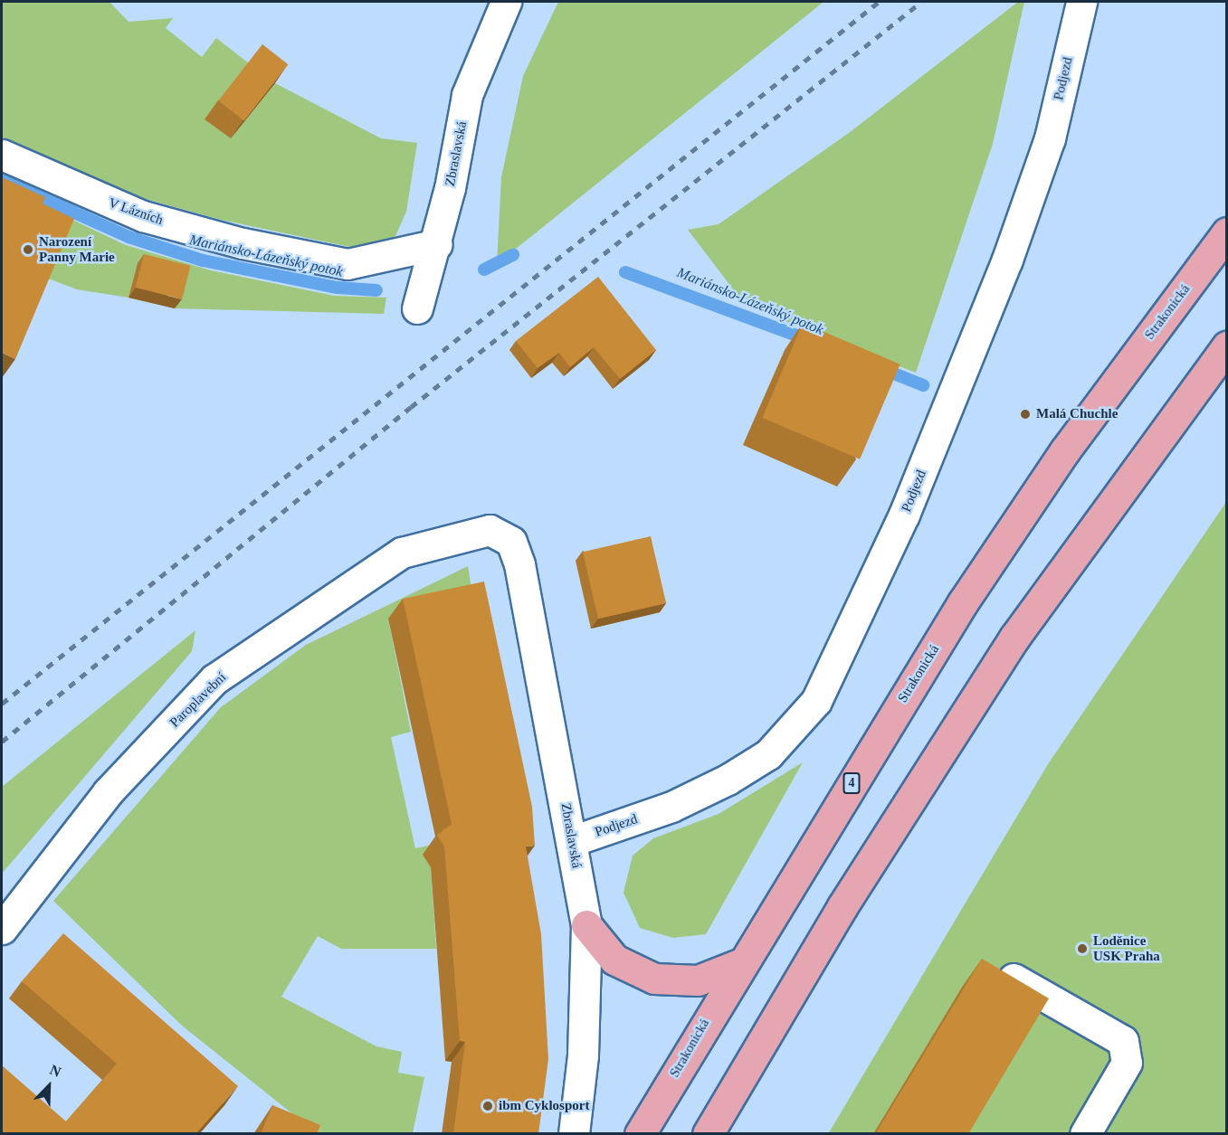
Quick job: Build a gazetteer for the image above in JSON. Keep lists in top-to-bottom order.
{
  "streets": {
    "main road": ["Strakonická", "4"],
    "street": [
      "Podjezd",
      "Zbraslavská",
      "V Lázních",
      "Paroplavební"
    ]
  },
  "crossings": [
    ["Podjezd", "Zbraslavská"],
    ["Zbraslavská", "V Lázních"],
    ["Zbraslavská", "Paroplavební"]
  ],
  "water": ["Mariánsko-Lázeňský potok"],
  "places": [
    "Narození Panny Marie",
    "Malá Chuchle",
    "Loděnice USK Praha",
    "ibm Cyklosport"
  ],
  "north": "top right"
}
